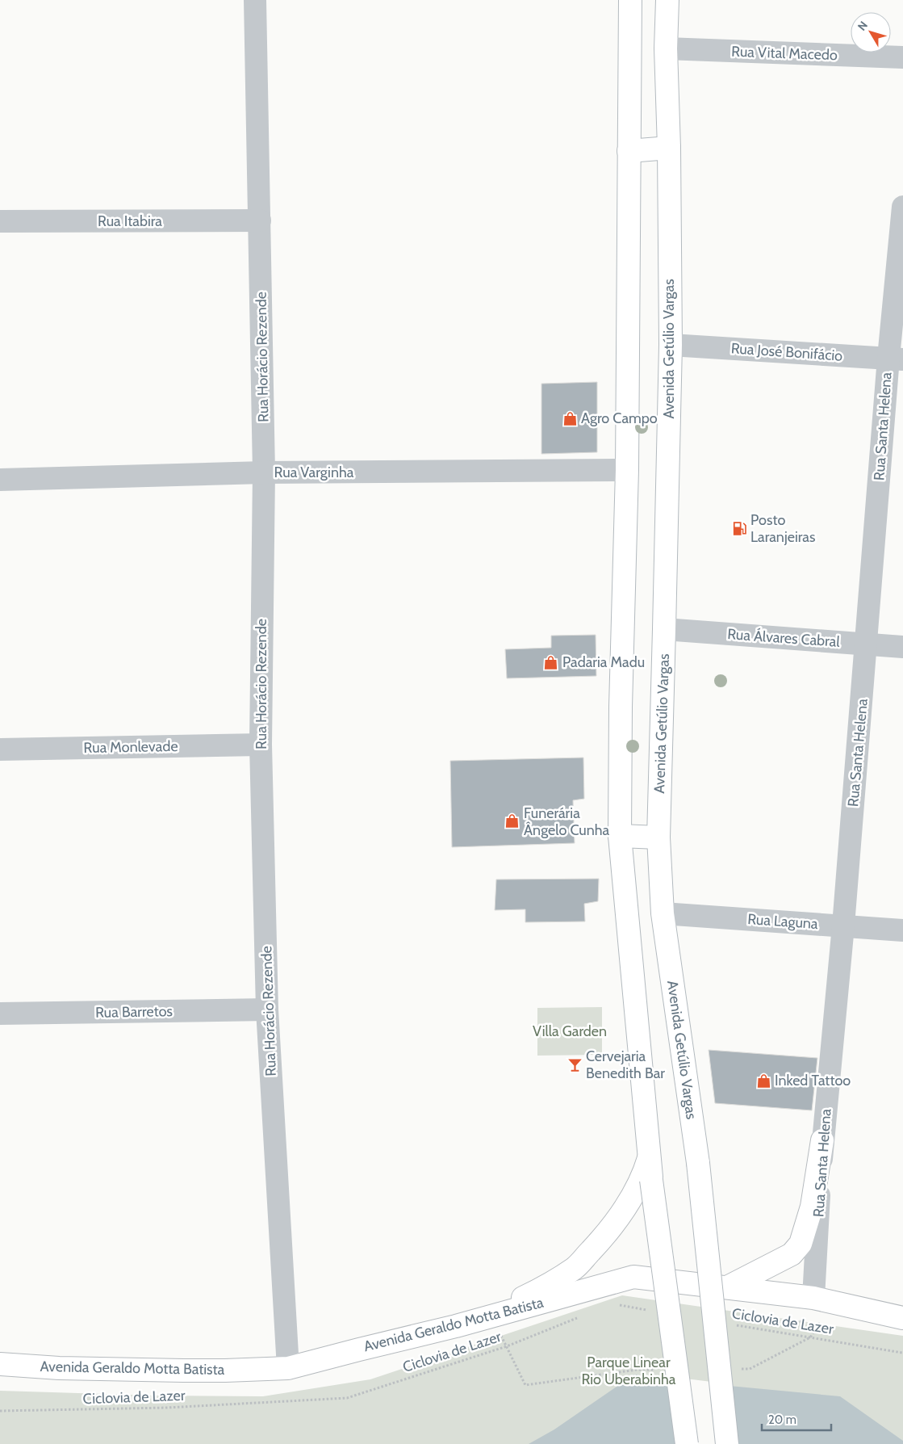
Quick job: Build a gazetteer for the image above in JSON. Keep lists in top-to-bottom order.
{
  "streets": {
    "main road": ["Avenida Getúlio Vargas", "Avenida Geraldo Motta Batista"],
    "street": [
      "Rua Vital Macedo",
      "Rua Itabira",
      "Rua José Bonifácio",
      "Rua Horácio Rezende",
      "Rua Santa Helena",
      "Rua Varginha",
      "Rua Álvares Cabral",
      "Rua Monlevade",
      "Rua Laguna",
      "Rua Barretos"
    ],
    "path": ["Ciclovia de Lazer"]
  },
  "crossings": [
    ["Rua Vital Macedo", "Avenida Getúlio Vargas"],
    ["Rua Itabira", "Rua Horácio Rezende"],
    ["Avenida Getúlio Vargas", "Rua José Bonifácio"],
    ["Avenida Getúlio Vargas", "Rua Álvares Cabral"],
    ["Avenida Getúlio Vargas", "Rua Laguna"],
    ["Rua José Bonifácio", "Rua Santa Helena"],
    ["Rua Horácio Rezende", "Rua Varginha"],
    ["Rua Horácio Rezende", "Rua Monlevade"],
    ["Rua Horácio Rezende", "Rua Barretos"],
    ["Rua Horácio Rezende", "Avenida Geraldo Motta Batista"],
    ["Rua Santa Helena", "Rua Álvares Cabral"],
    ["Rua Santa Helena", "Rua Laguna"],
    ["Rua Santa Helena", "Avenida Geraldo Motta Batista"]
  ],
  "parks": ["Villa Garden", "Parque Linear Rio Uberabinha"],
  "places": {
    "shop": [
      "Agro Campo",
      "Padaria Madu",
      "Funerária Ângelo Cunha",
      "Inked Tattoo"
    ],
    "fuel station": ["Posto Laranjeiras"],
    "bar": ["Cervejaria Benedith Bar"]
  },
  "scale_bar": "20 m",
  "north": "top left"
}
